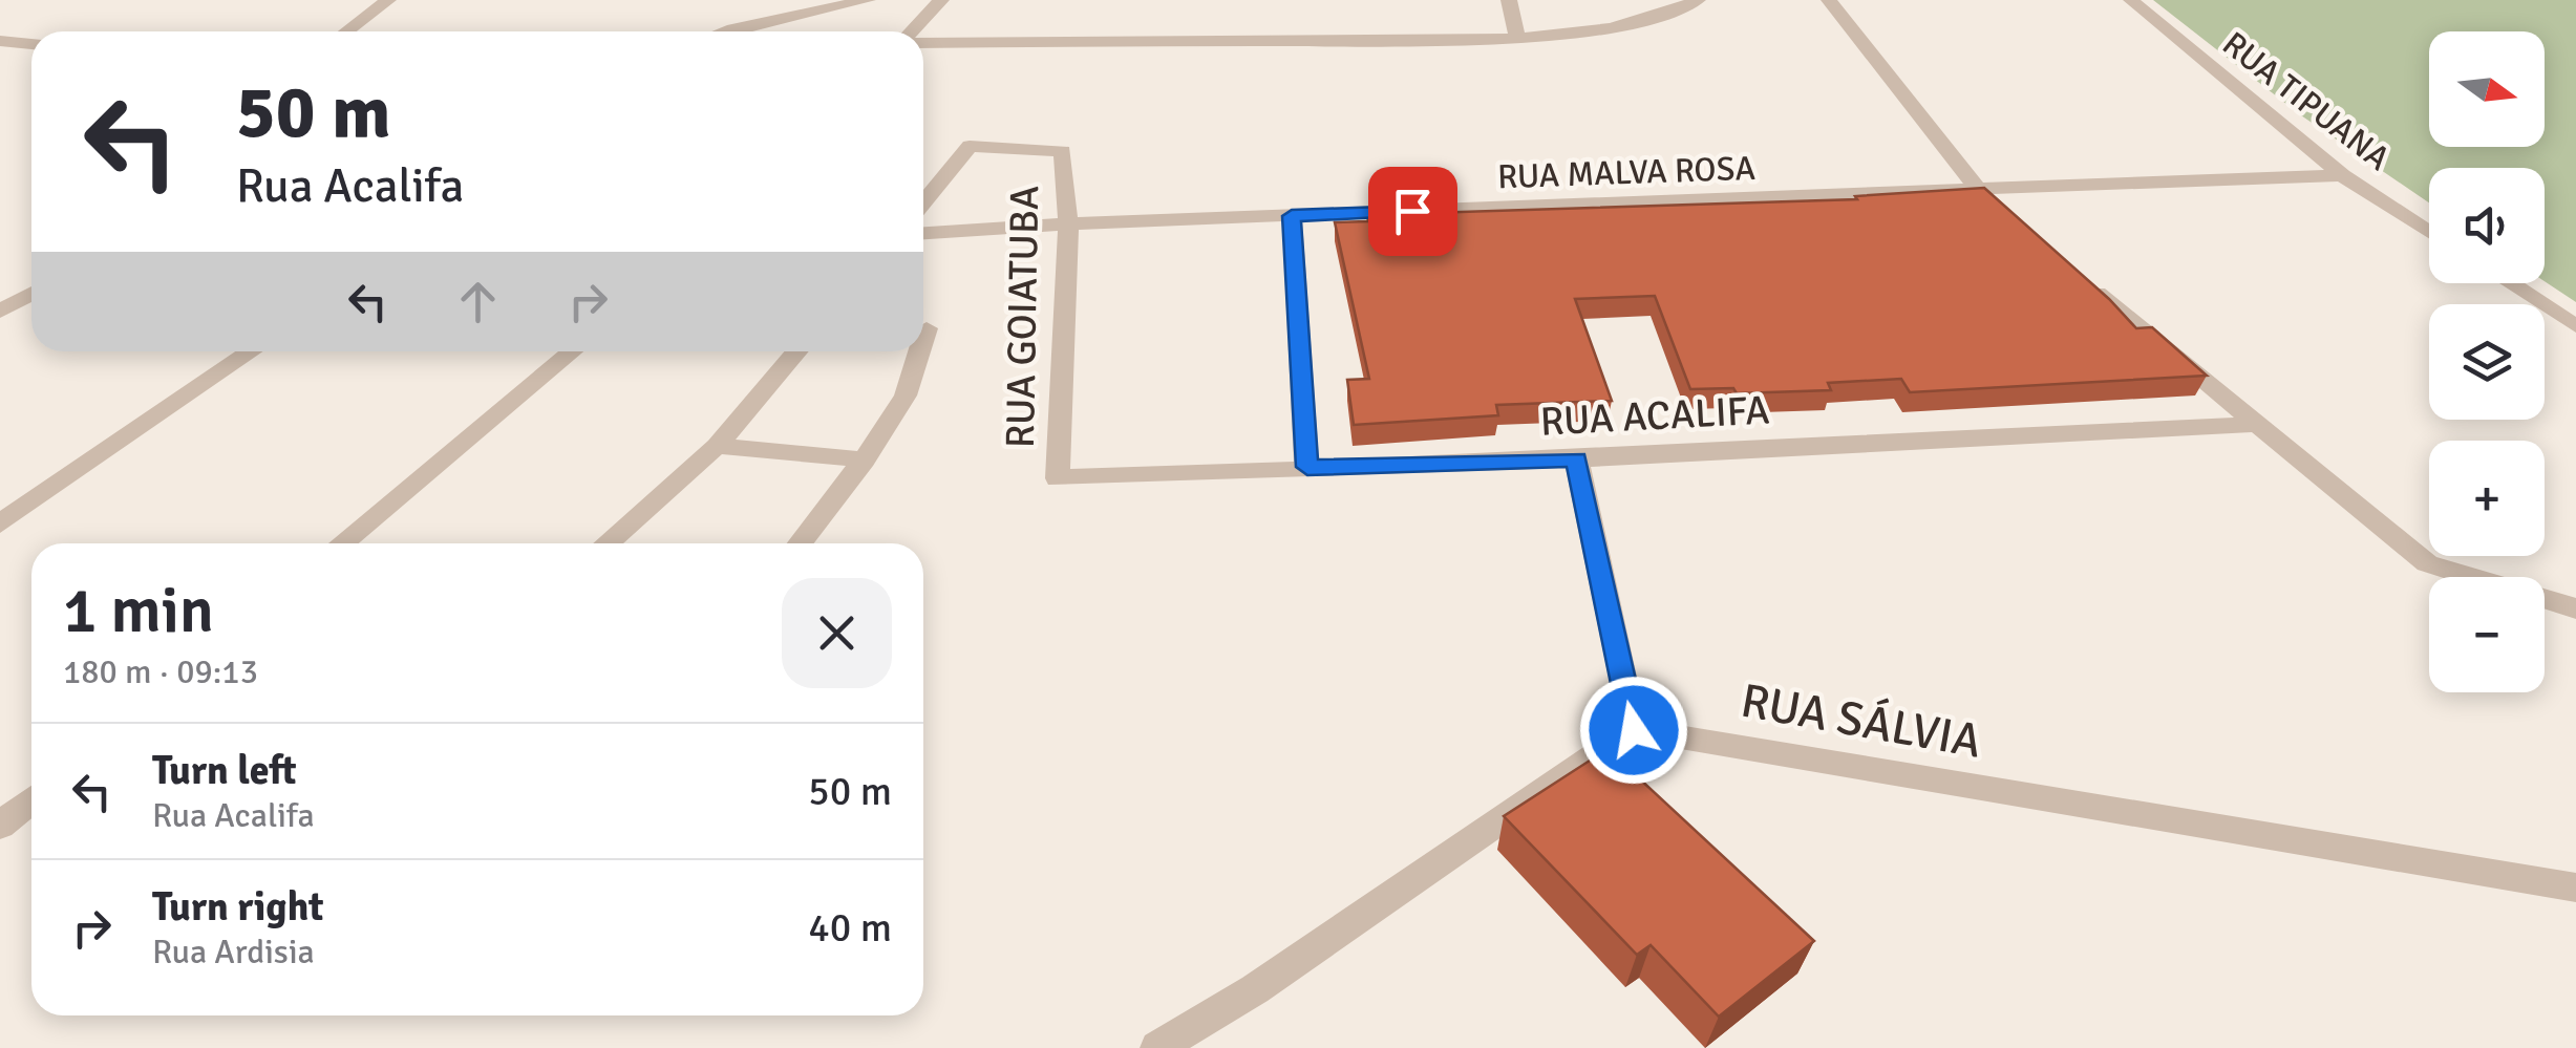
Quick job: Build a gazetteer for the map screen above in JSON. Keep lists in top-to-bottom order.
{
  "streets": {
    "street": [
      "RUA TIPUANA",
      "RUA MALVA ROSA",
      "RUA GOIATUBA",
      "RUA ACALIFA",
      "RUA SÁLVIA"
    ]
  },
  "crossings": [
    ["RUA TIPUANA", "RUA MALVA ROSA"],
    ["RUA MALVA ROSA", "RUA GOIATUBA"],
    ["RUA GOIATUBA", "RUA ACALIFA"]
  ],
  "north": "right",
  "page": {
    "map_buttons": ["+", "−"],
    "turn": ["50 m", "Rua Acalifa"],
    "heading": ["1 min", "180 m · 09:13"],
    "list": [
      {
        "name": "Turn left",
        "note": "Rua Acalifa",
        "value": "50 m"
      },
      {
        "name": "Turn right",
        "note": "Rua Ardisia",
        "value": "40 m"
      }
    ]
  }
}
